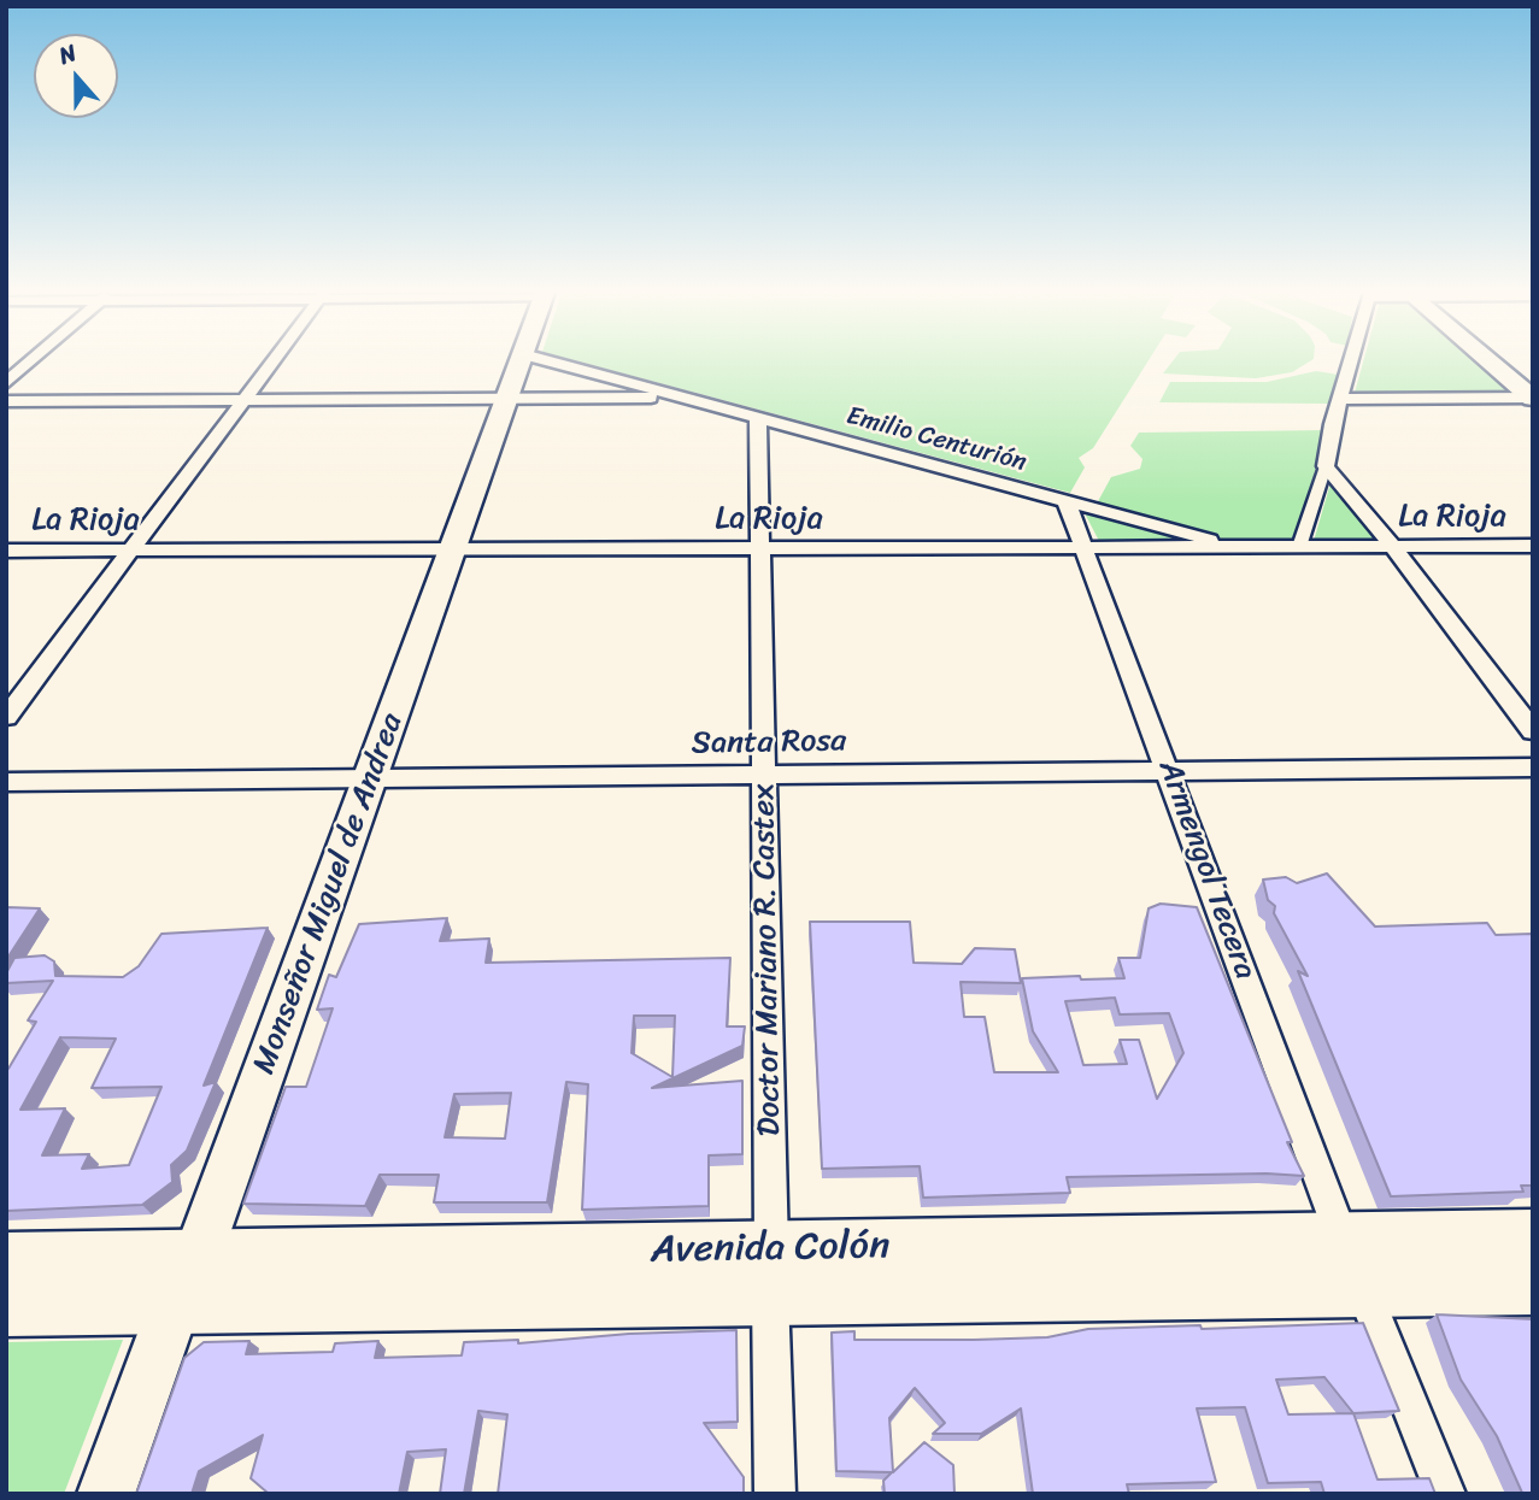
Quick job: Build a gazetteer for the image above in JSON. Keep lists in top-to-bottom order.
{
  "streets": {
    "main road": ["Monseñor Miguel de Andrea", "Avenida Colón"],
    "street": [
      "Emilio Centurión",
      "La Rioja",
      "Santa Rosa",
      "Armengol Tecera",
      "Doctor Mariano R. Castex"
    ]
  },
  "crossings": [
    ["Emilio Centurión", "La Rioja"],
    ["Emilio Centurión", "Armengol Tecera"],
    ["Emilio Centurión", "Doctor Mariano R. Castex"],
    ["La Rioja", "Armengol Tecera"],
    ["La Rioja", "Monseñor Miguel de Andrea"],
    ["La Rioja", "Doctor Mariano R. Castex"],
    ["Santa Rosa", "Armengol Tecera"],
    ["Santa Rosa", "Monseñor Miguel de Andrea"],
    ["Santa Rosa", "Doctor Mariano R. Castex"],
    ["Armengol Tecera", "Avenida Colón"],
    ["Monseñor Miguel de Andrea", "Avenida Colón"],
    ["Doctor Mariano R. Castex", "Avenida Colón"]
  ],
  "north": "top"
}
